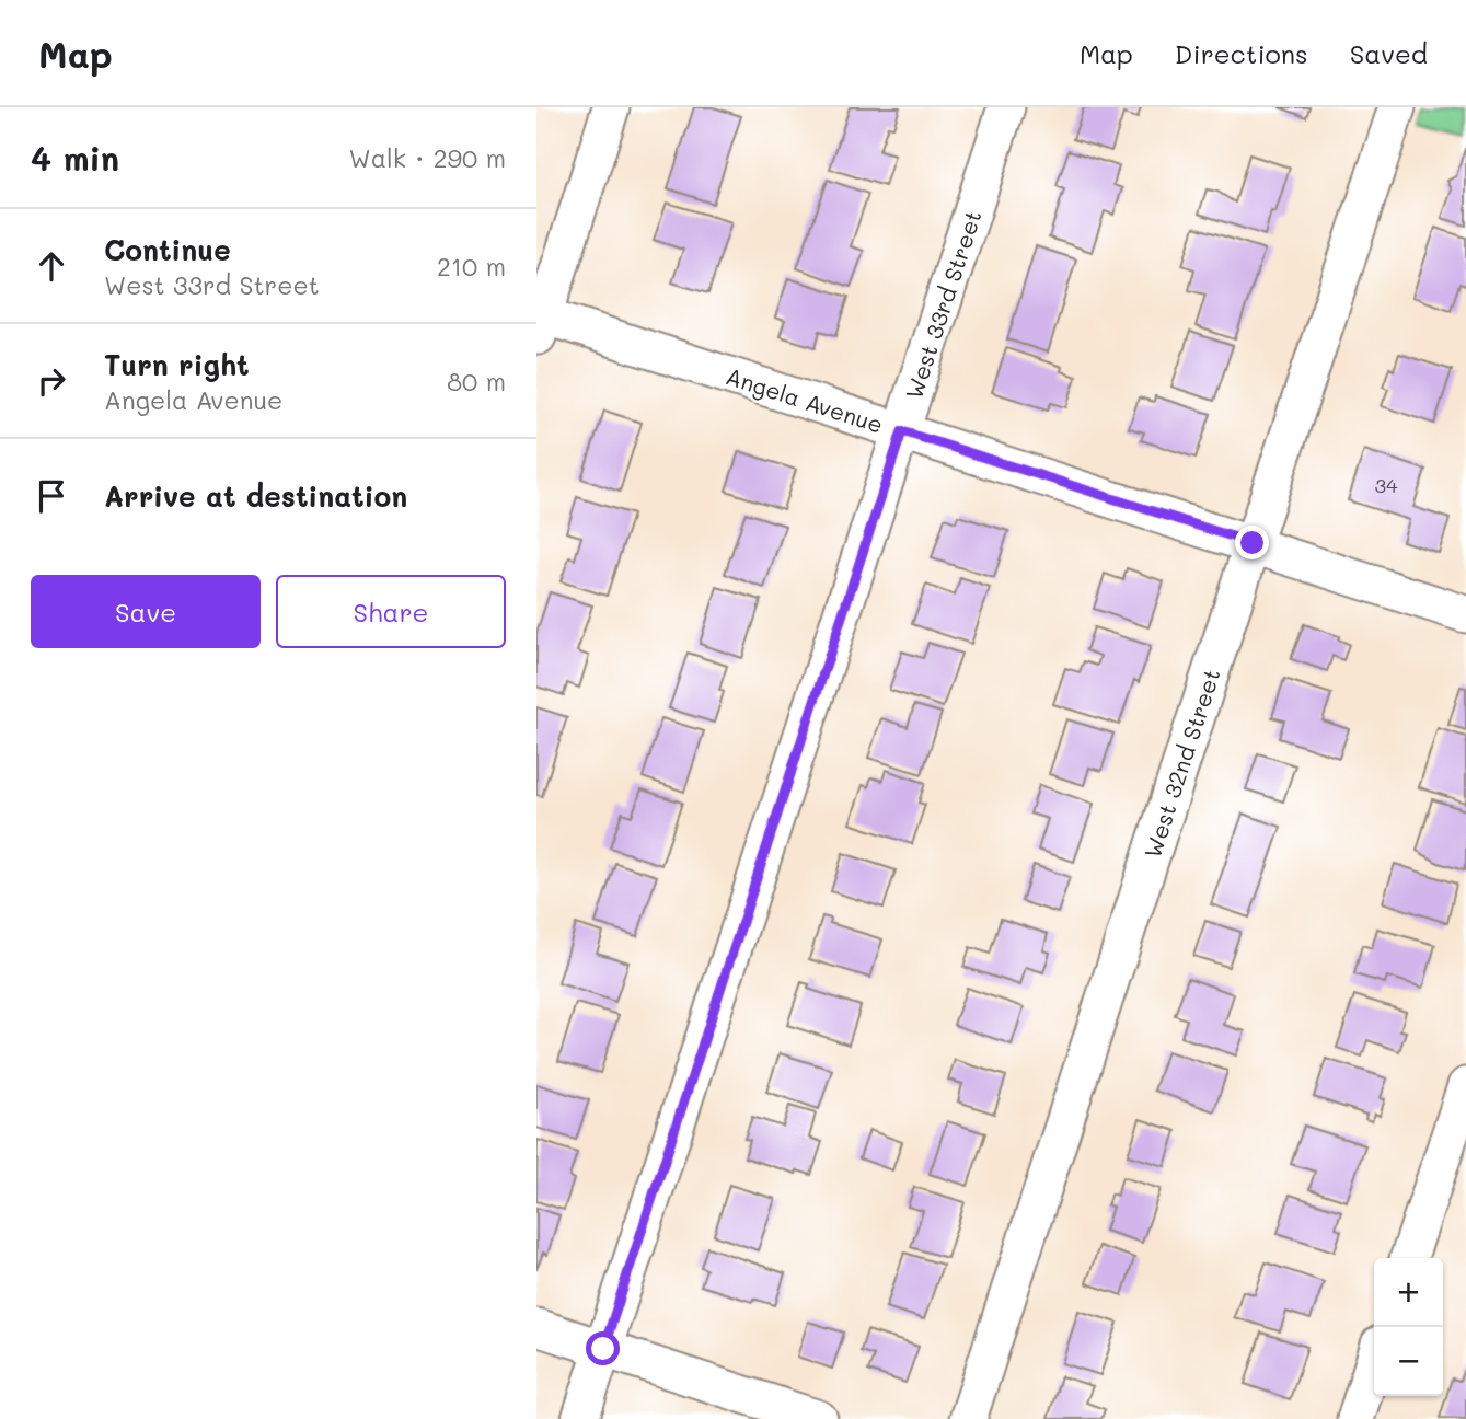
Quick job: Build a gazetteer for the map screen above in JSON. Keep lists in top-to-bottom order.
{
  "streets": {
    "street": ["West 33rd Street", "Angela Avenue", "West 32nd Street"]
  },
  "crossings": [
    ["West 33rd Street", "Angela Avenue"],
    ["Angela Avenue", "West 32nd Street"]
  ],
  "house_numbers": ["34"],
  "page": {
    "header": "Map",
    "nav": ["Map", "Directions", "Saved"],
    "heading": ["4 min", "Walk · 290 m"],
    "list": [
      ["Continue", "West 33rd Street", "210 m"],
      ["Turn right", "Angela Avenue", "80 m"],
      "Arrive at destination"
    ],
    "buttons": ["Save", "Share"],
    "map_buttons": ["+", "−"]
  }
}
